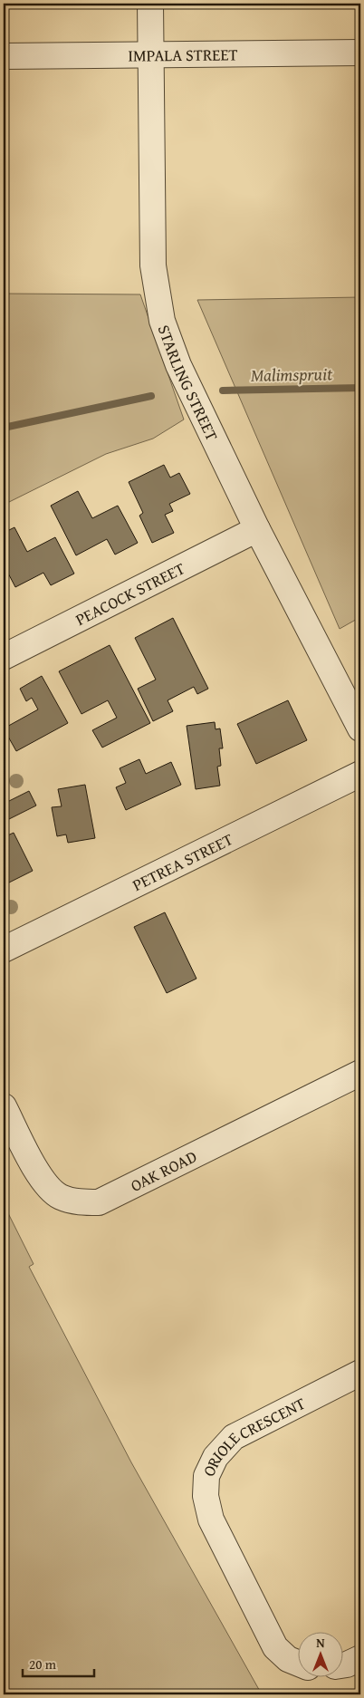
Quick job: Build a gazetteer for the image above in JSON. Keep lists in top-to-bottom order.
{
  "streets": {
    "street": [
      "IMPALA STREET",
      "STARLING STREET",
      "PEACOCK STREET",
      "PETREA STREET",
      "OAK ROAD",
      "ORIOLE CRESCENT"
    ]
  },
  "crossings": [
    ["IMPALA STREET", "STARLING STREET"],
    ["STARLING STREET", "PEACOCK STREET"]
  ],
  "water": ["Malimspruit"],
  "scale_bar": "20 m",
  "north": "top"
}
